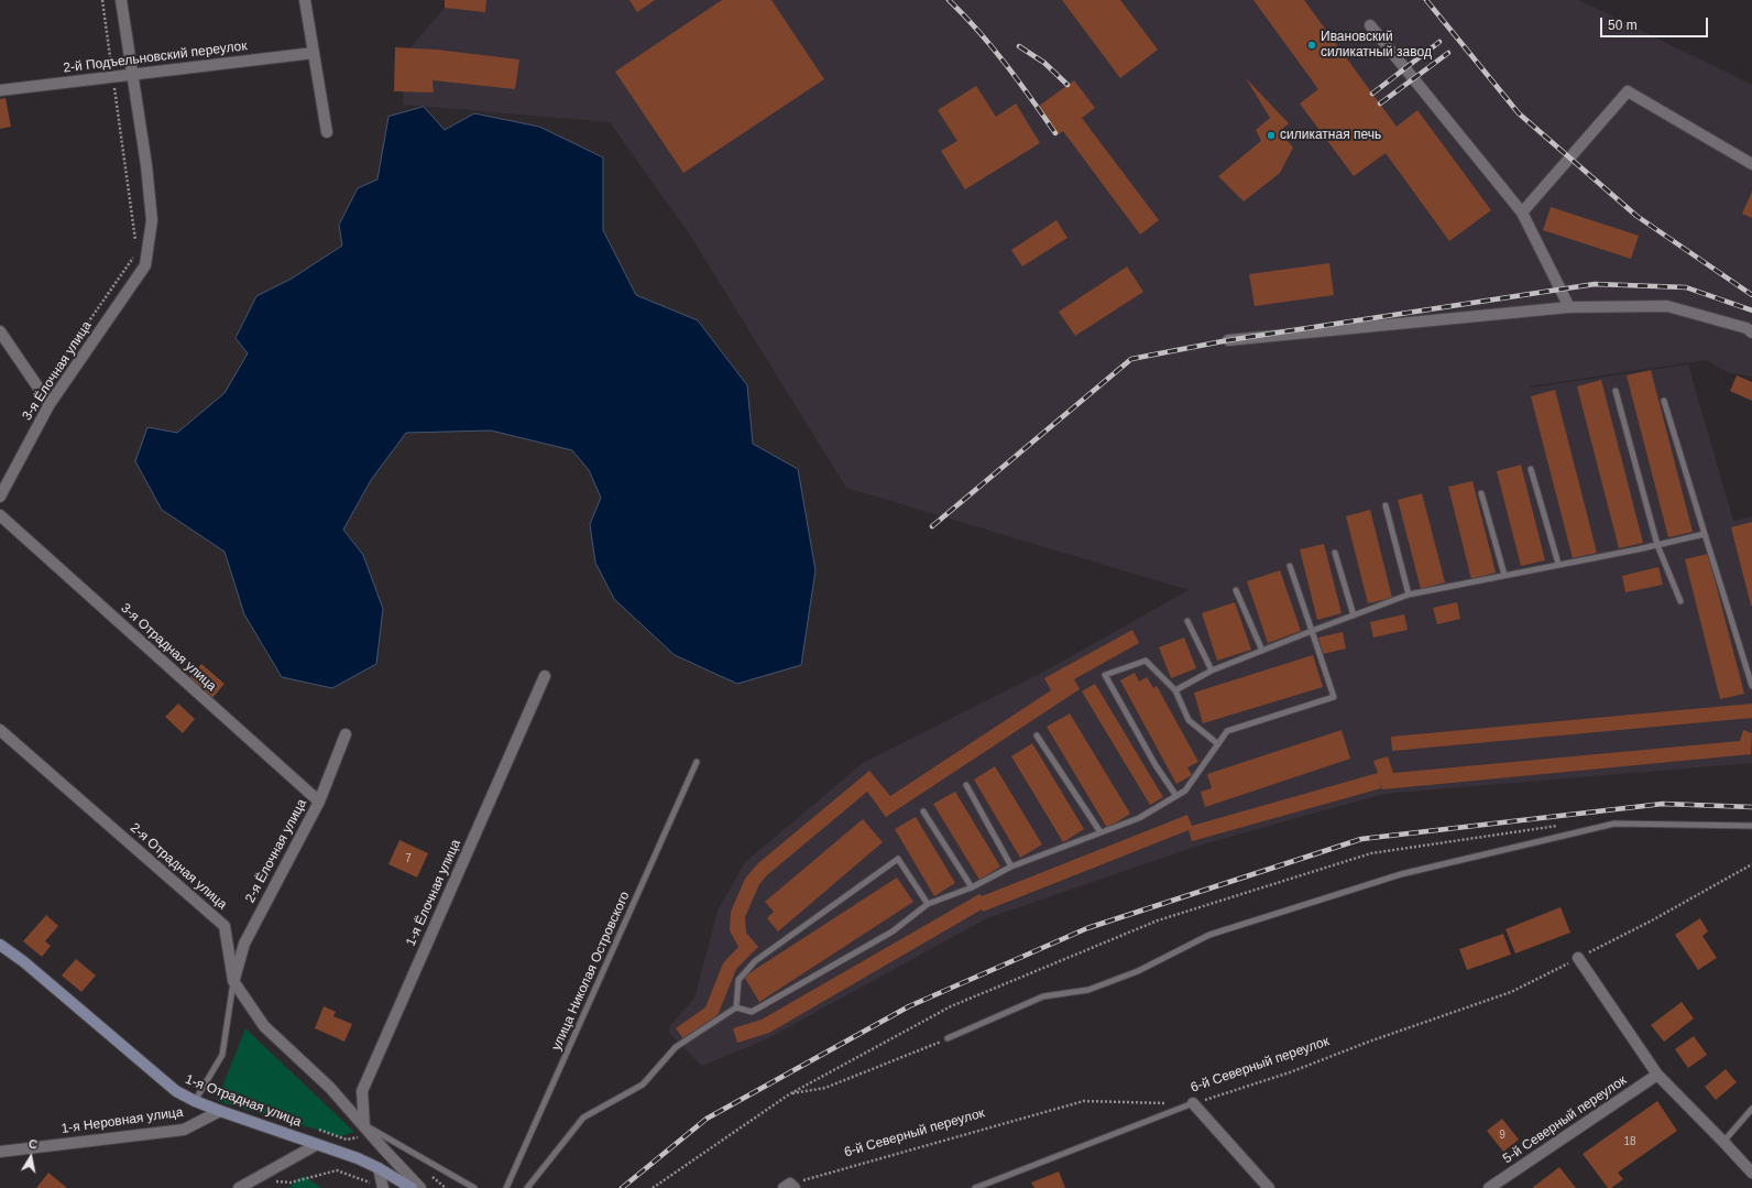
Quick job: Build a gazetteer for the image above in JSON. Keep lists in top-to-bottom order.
{
  "streets": {
    "main road": ["1-я Отрадная улица"],
    "street": [
      "2-й Подъельновский переулок",
      "3-я Ёлочная улица",
      "3-я Отрадная улица",
      "2-я Ёлочная улица",
      "2-я Отрадная улица",
      "1-я Ёлочная улица",
      "5-й Северный переулок",
      "1-я Неровная улица"
    ],
    "lane": ["улица Николая Островского"],
    "path": ["6-й Северный переулок"]
  },
  "crossings": [
    ["2-й Подъельновский переулок", "3-я Ёлочная улица"],
    ["3-я Отрадная улица", "2-я Ёлочная улица"],
    ["2-я Ёлочная улица", "2-я Отрадная улица"],
    ["2-я Отрадная улица", "1-я Ёлочная улица"],
    ["1-я Отрадная улица", "1-я Неровная улица"]
  ],
  "places": ["Ивановский силикатный завод", "силикатная печь"],
  "house_numbers": ["7", "9", "18"],
  "scale_bar": "50 m",
  "north": "top"
}
